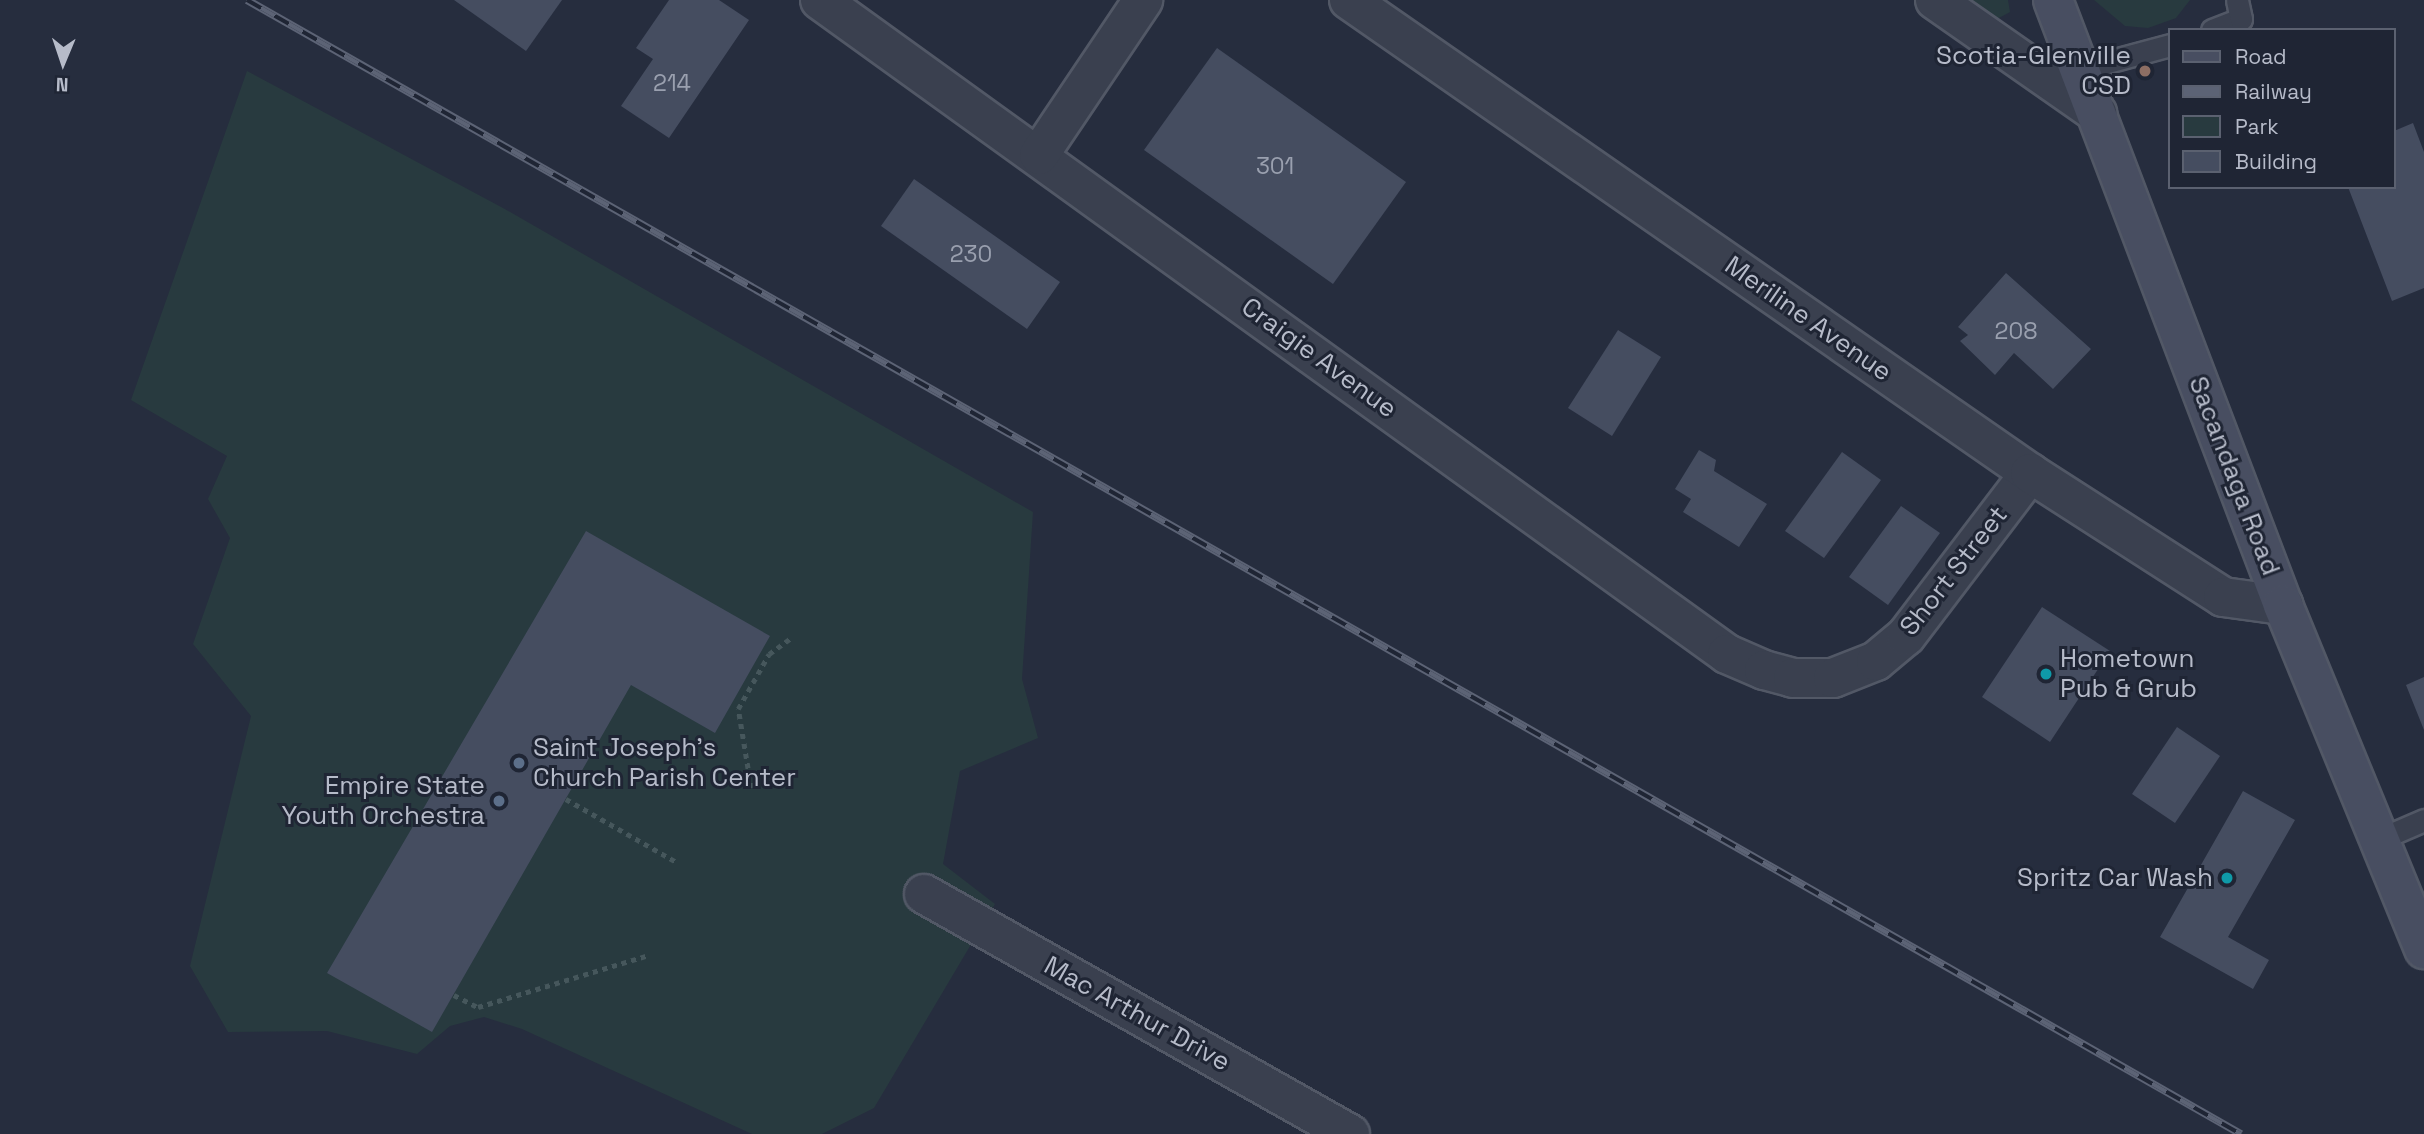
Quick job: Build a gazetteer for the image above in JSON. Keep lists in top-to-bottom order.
{
  "streets": {
    "main road": ["Sacandaga Road"],
    "street": [
      "Meriline Avenue",
      "Craigie Avenue",
      "Short Street",
      "Mac Arthur Drive"
    ]
  },
  "crossings": [
    ["Meriline Avenue", "Sacandaga Road"],
    ["Meriline Avenue", "Short Street"],
    ["Craigie Avenue", "Short Street"]
  ],
  "places": [
    "Scotia-Glenville CSD",
    "Hometown Pub & Grub",
    "Saint Joseph's Church Parish Center",
    "Empire State Youth Orchestra",
    "Spritz Car Wash"
  ],
  "house_numbers": [
    "214",
    "301",
    "230",
    "208"
  ],
  "legend": [
    "Road",
    "Railway",
    "Park",
    "Building"
  ],
  "north": "bottom"
}
